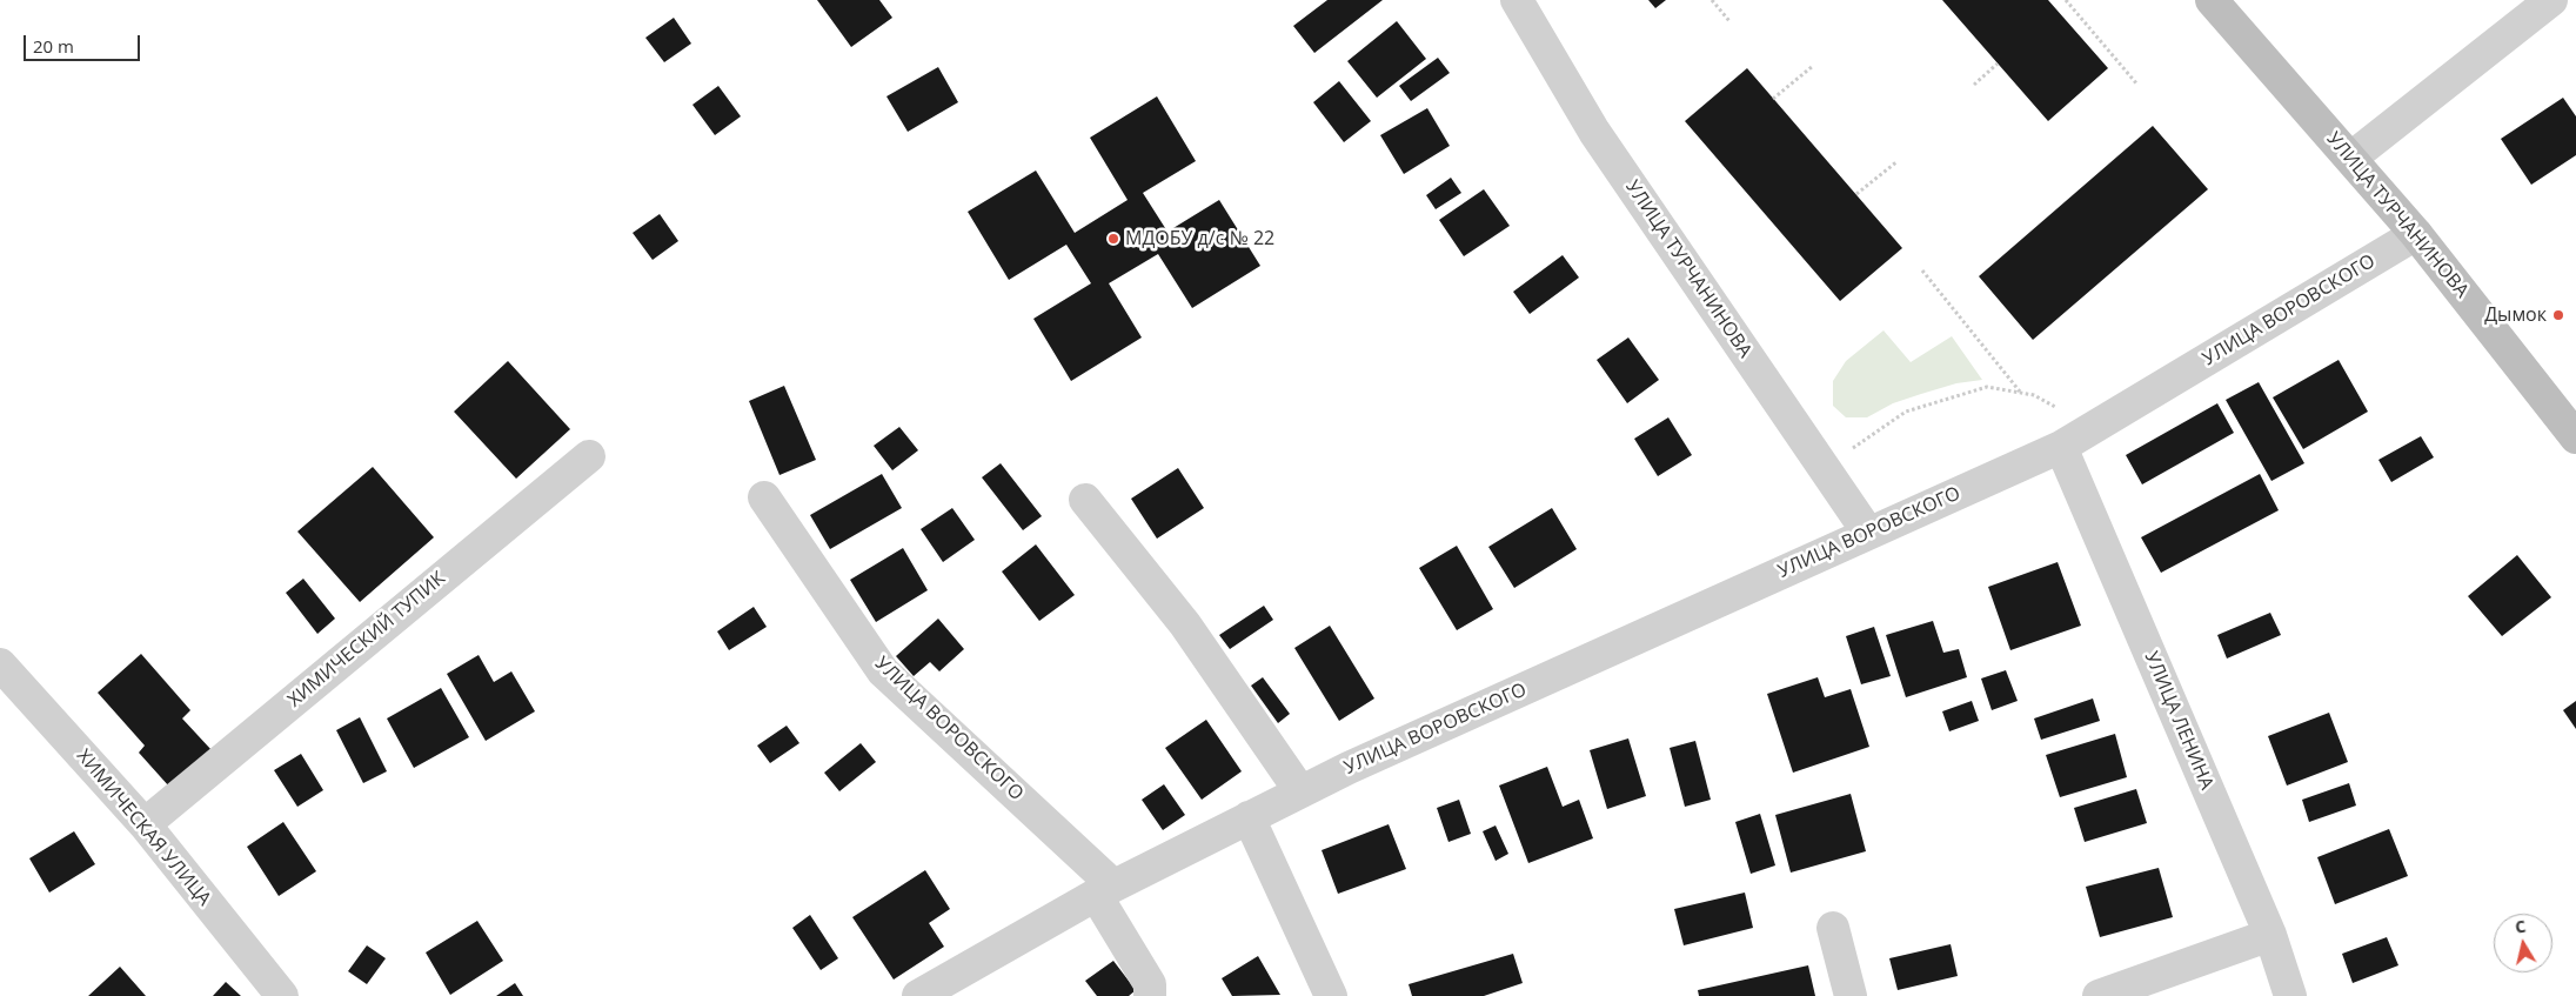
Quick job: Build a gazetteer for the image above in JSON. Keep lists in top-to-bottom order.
{
  "streets": {
    "street": [
      "УЛИЦА ТУРЧАНИНОВА",
      "УЛИЦА ВОРОВСКОГО",
      "ХИМИЧЕСКИЙ ТУПИК",
      "УЛИЦА ЛЕНИНА",
      "ХИМИЧЕСКАЯ УЛИЦА"
    ]
  },
  "crossings": [
    ["УЛИЦА ТУРЧАНИНОВА", "УЛИЦА ВОРОВСКОГО"],
    ["УЛИЦА ВОРОВСКОГО", "УЛИЦА ЛЕНИНА"],
    ["ХИМИЧЕСКИЙ ТУПИК", "ХИМИЧЕСКАЯ УЛИЦА"]
  ],
  "places": ["МДОБУ д/с № 22", "Дымок"],
  "scale_bar": "20 m",
  "north": "top"
}
